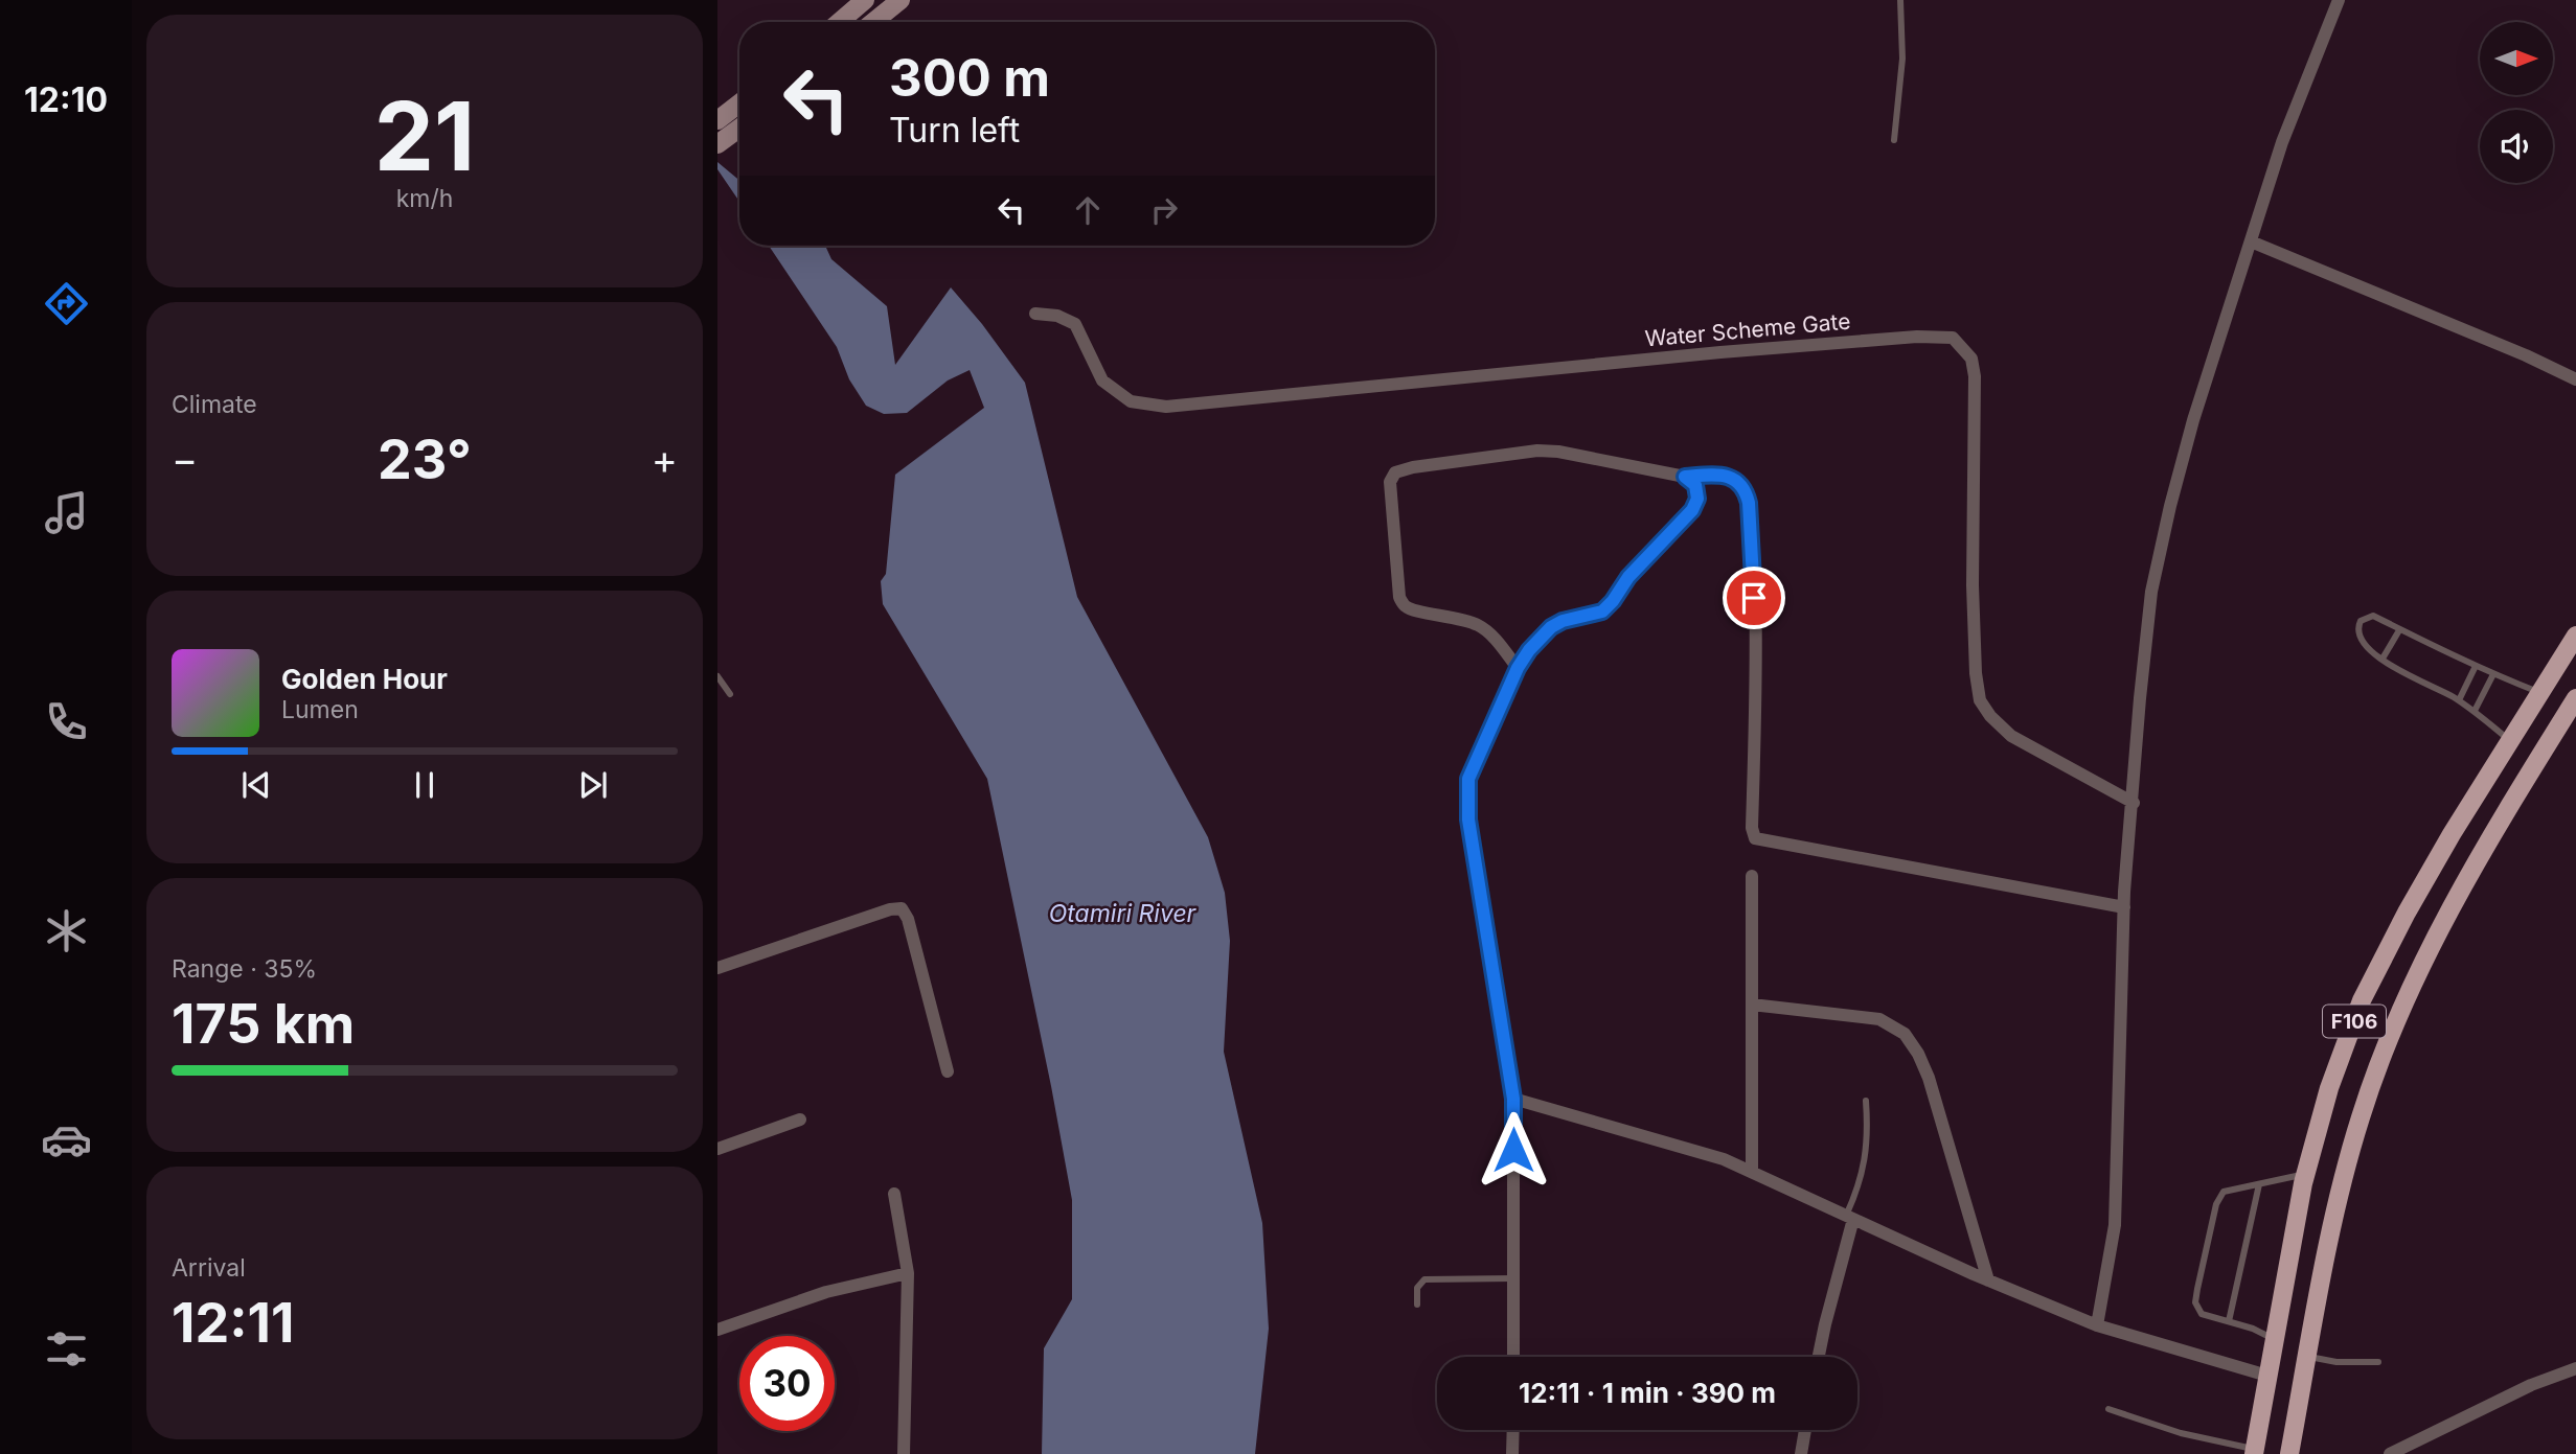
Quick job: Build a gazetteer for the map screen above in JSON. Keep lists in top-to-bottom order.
{
  "streets": {
    "main road": ["F106"],
    "street": ["Water Scheme Gate"]
  },
  "water": ["Otamiri River"],
  "north": "right",
  "page": {
    "tabs": "12:10",
    "tile": [
      ["21", "km/h"],
      "Climate",
      ["Range · 35%", "175 km"],
      ["Arrival", "12:11"]
    ],
    "turn": ["300 m", "Turn left"],
    "heat": ["−", "23°", "+"],
    "song": ["Golden Hour", "Lumen"],
    "limit": "30",
    "trip": "12:11 · 1 min · 390 m"
  }
}
